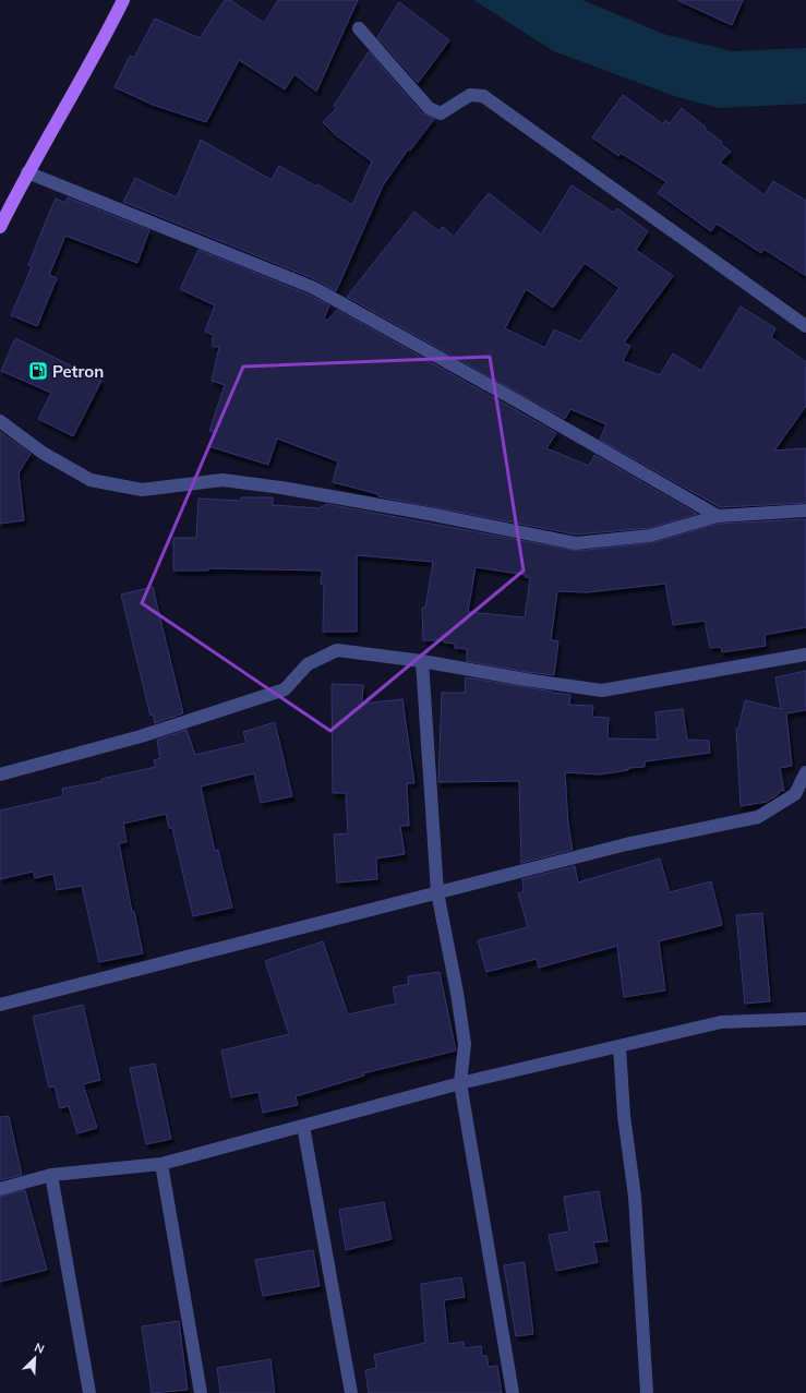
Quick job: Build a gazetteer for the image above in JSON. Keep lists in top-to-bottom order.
{
  "places": {
    "fuel station": ["Petron"]
  },
  "north": "top right"
}
